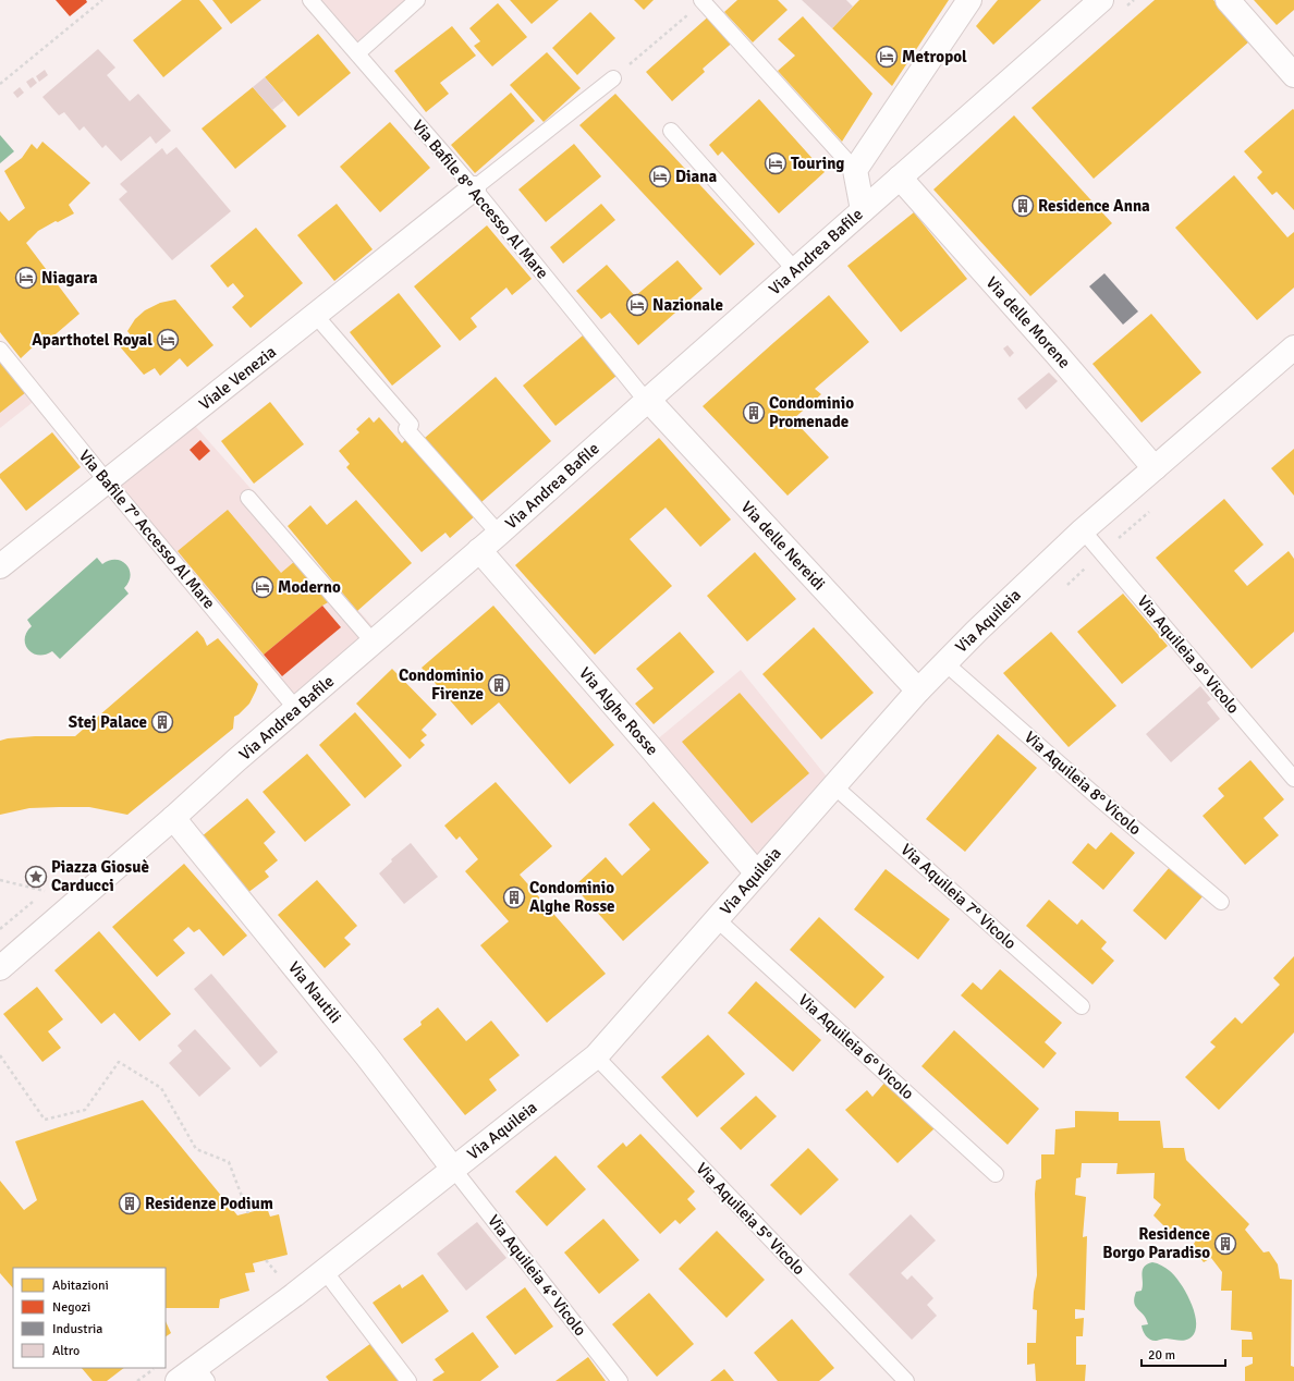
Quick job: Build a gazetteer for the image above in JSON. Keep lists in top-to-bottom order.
{
  "streets": {
    "street": [
      "Via Andrea Bafile",
      "Via delle Morene",
      "Viale Venezia",
      "Via delle Nereidi",
      "Via Aquileia",
      "Via Alghe Rosse",
      "Via Nautili"
    ],
    "lane": [
      "Via Bafile 8° Accesso Al Mare",
      "Via Bafile 7° Accesso Al Mare",
      "Via Aquileia 9° Vicolo",
      "Via Aquileia 8° Vicolo",
      "Via Aquileia 7° Vicolo",
      "Via Aquileia 6° Vicolo",
      "Via Aquileia 5° Vicolo",
      "Via Aquileia 4° Vicolo"
    ]
  },
  "crossings": [
    ["Via Bafile 8° Accesso Al Mare", "Via Andrea Bafile"],
    ["Via Bafile 8° Accesso Al Mare", "Viale Venezia"],
    ["Via Bafile 8° Accesso Al Mare", "Via delle Nereidi"],
    ["Via Andrea Bafile", "Via delle Morene"],
    ["Via Andrea Bafile", "Via Bafile 7° Accesso Al Mare"],
    ["Via Andrea Bafile", "Via delle Nereidi"],
    ["Via Andrea Bafile", "Via Alghe Rosse"],
    ["Via Andrea Bafile", "Via Nautili"],
    ["Via delle Morene", "Via Aquileia"],
    ["Viale Venezia", "Via Bafile 7° Accesso Al Mare"],
    ["Via delle Nereidi", "Via Aquileia"],
    ["Via Aquileia", "Via Aquileia 9° Vicolo"],
    ["Via Aquileia", "Via Alghe Rosse"],
    ["Via Aquileia", "Via Aquileia 8° Vicolo"],
    ["Via Aquileia", "Via Aquileia 7° Vicolo"],
    ["Via Aquileia", "Via Nautili"],
    ["Via Aquileia", "Via Aquileia 6° Vicolo"],
    ["Via Aquileia", "Via Aquileia 5° Vicolo"],
    ["Via Aquileia", "Via Aquileia 4° Vicolo"],
    ["Via Nautili", "Via Aquileia 4° Vicolo"]
  ],
  "places": {
    "hotel": [
      "Metropol",
      "Touring",
      "Diana",
      "Niagara",
      "Nazionale",
      "Aparthotel Royal",
      "Moderno"
    ],
    "building": [
      "Residence Anna",
      "Condominio Promenade",
      "Condominio Firenze",
      "Stej Palace",
      "Condominio Alghe Rosse",
      "Residenze Podium",
      "Residence Borgo Paradiso"
    ],
    "place": ["Piazza Giosuè Carducci"]
  },
  "legend": [
    "Abitazioni",
    "Negozi",
    "Industria",
    "Altro"
  ],
  "scale_bar": "20 m"
}
